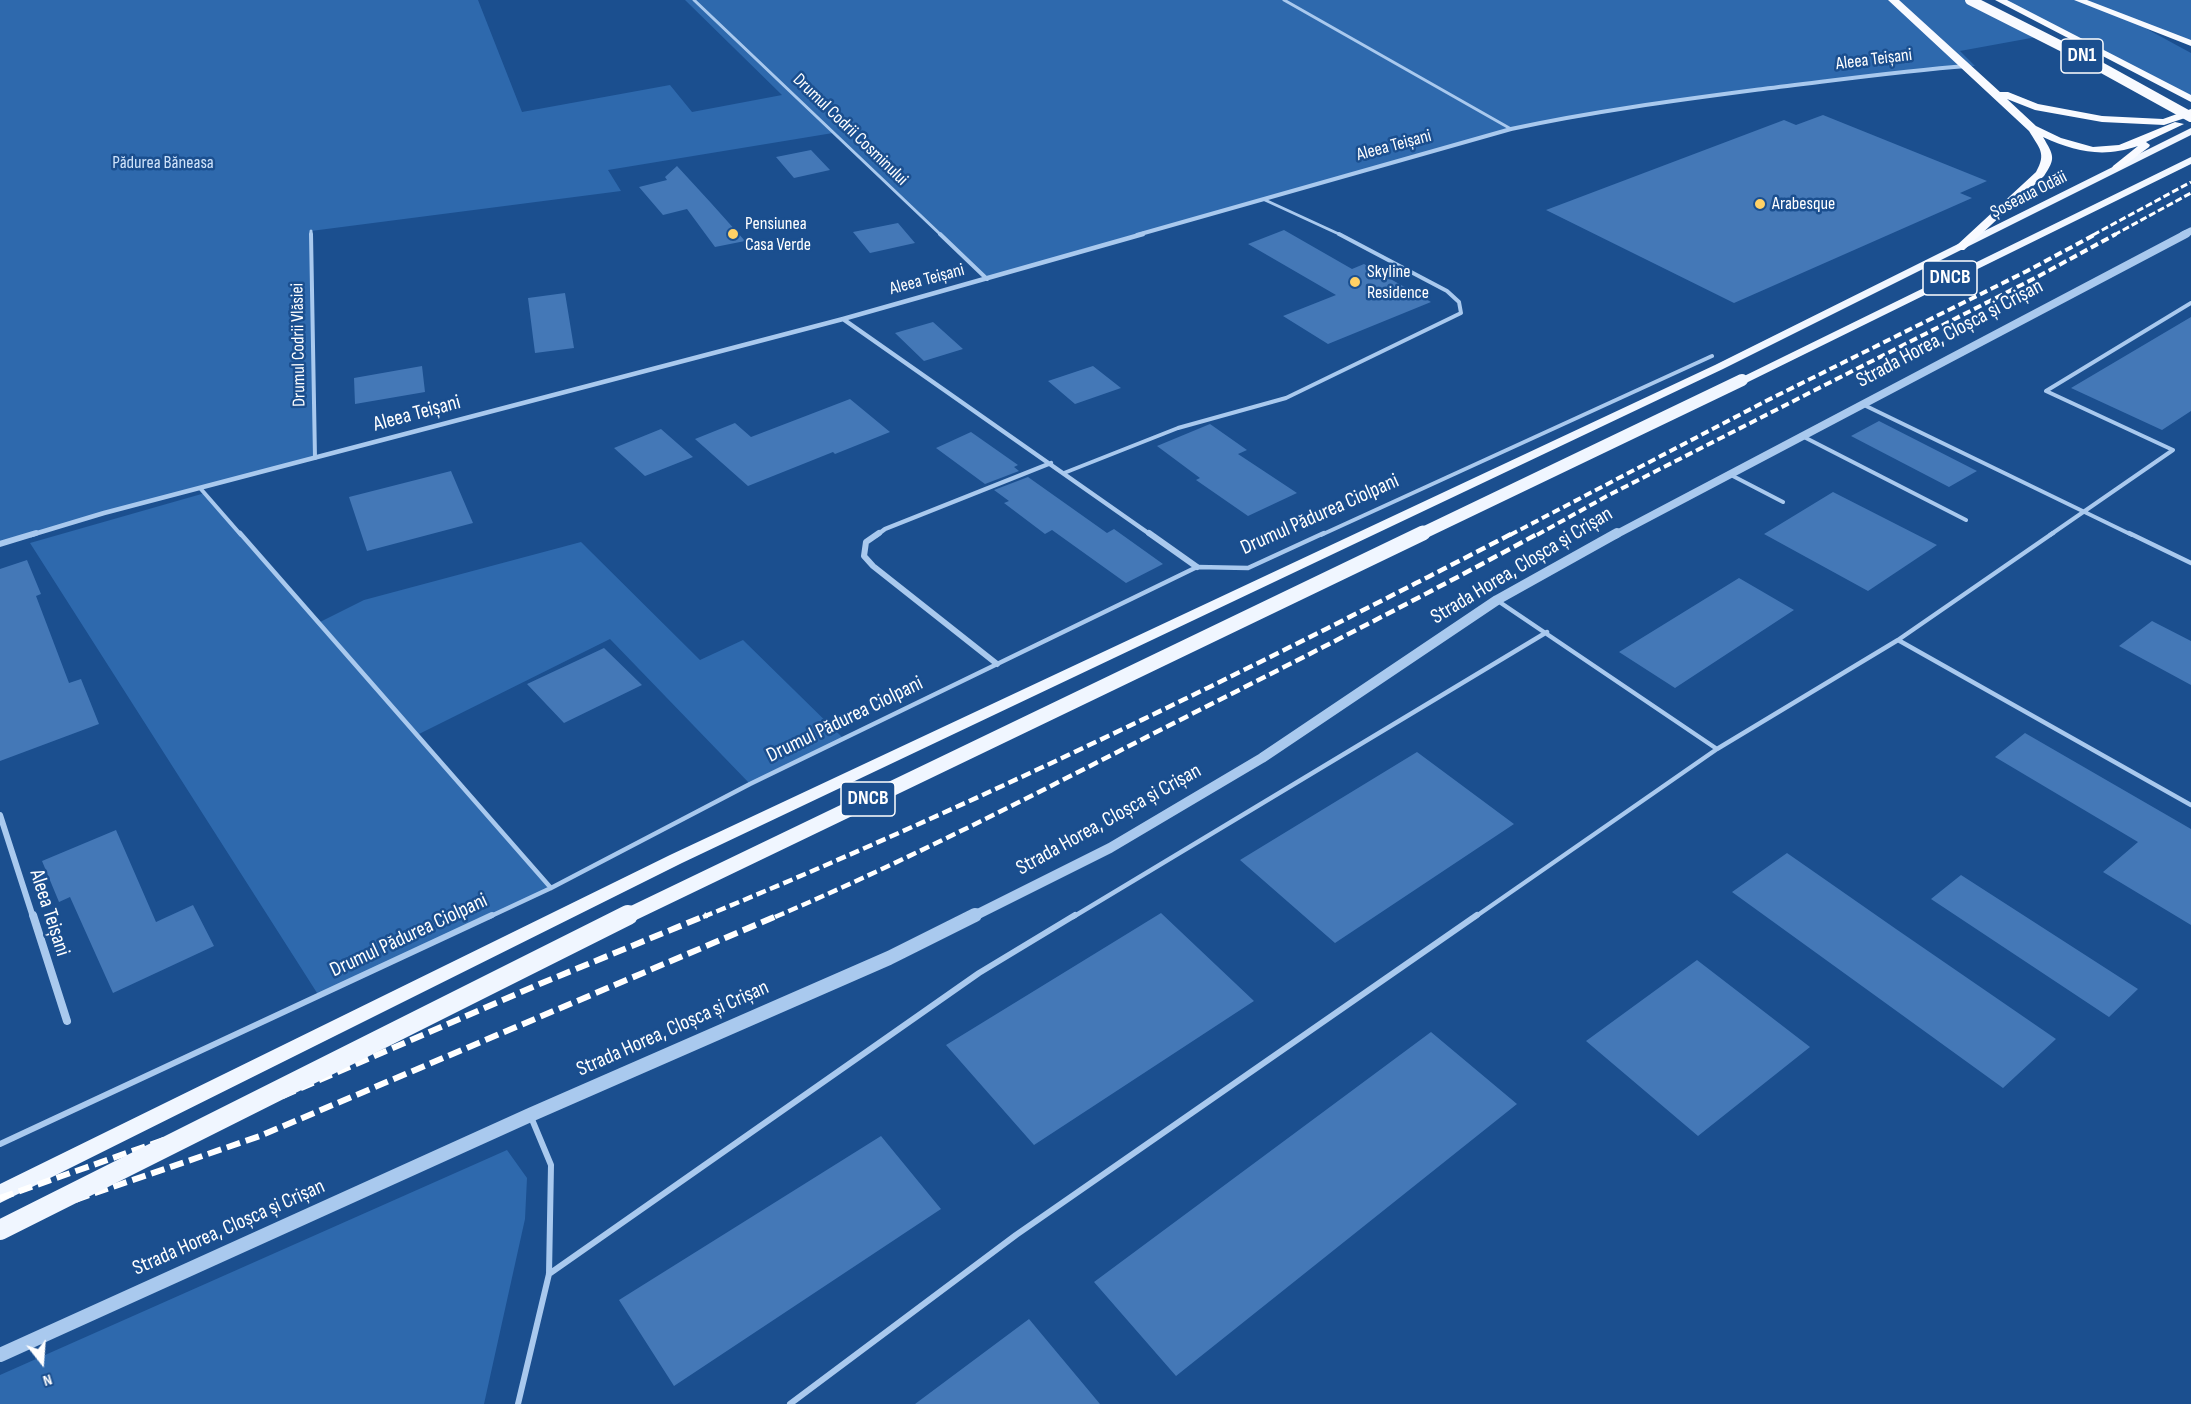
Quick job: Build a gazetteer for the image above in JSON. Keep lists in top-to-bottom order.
{
  "streets": {
    "highway": ["DN1"],
    "main road": ["Șoseaua Odăii", "DNCB"],
    "street": ["Aleea Teișani", "Strada Horea, Cloșca și Crișan"],
    "lane": ["Drumul Codrii Cosminului", "Drumul Codrii Vlăsiei", "Drumul Pădurea Ciolpani"]
  },
  "crossings": [
    ["Aleea Teișani", "Drumul Codrii Cosminului"],
    ["Aleea Teișani", "Drumul Codrii Vlăsiei"],
    ["Șoseaua Odăii", "DNCB"],
    ["Șoseaua Odăii", "Drumul Pădurea Ciolpani"],
    ["DNCB", "Drumul Pădurea Ciolpani"]
  ],
  "parks": ["Pădurea Băneasa"],
  "places": ["Arabesque", "Pensiunea Casa Verde", "Skyline Residence"],
  "north": "bottom"
}
